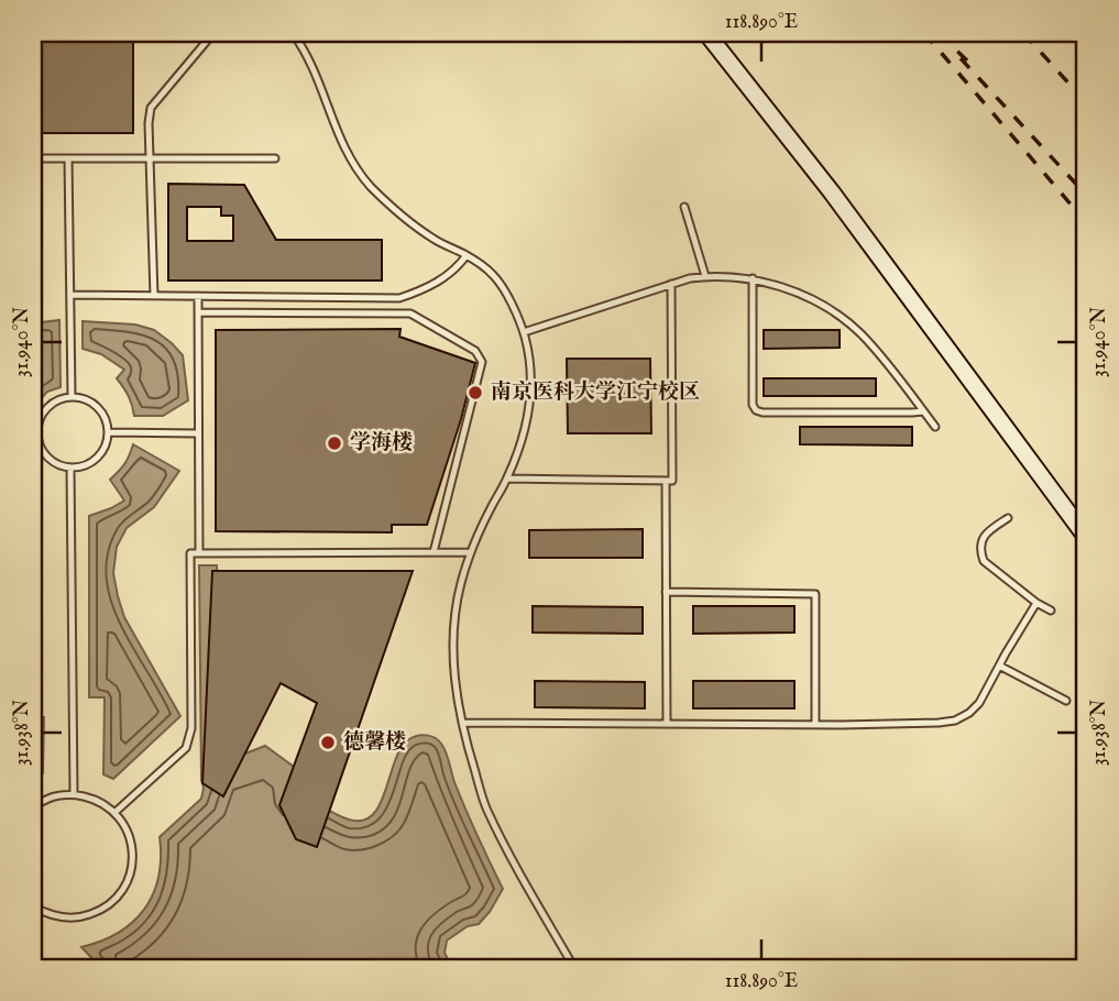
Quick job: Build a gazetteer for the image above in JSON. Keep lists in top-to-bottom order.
{
  "places": ["南京医科大学江宁校区", "学海楼", "德馨楼"],
  "coordinates": ["118.890°E", "31.940°N", "31.938°N"]
}
